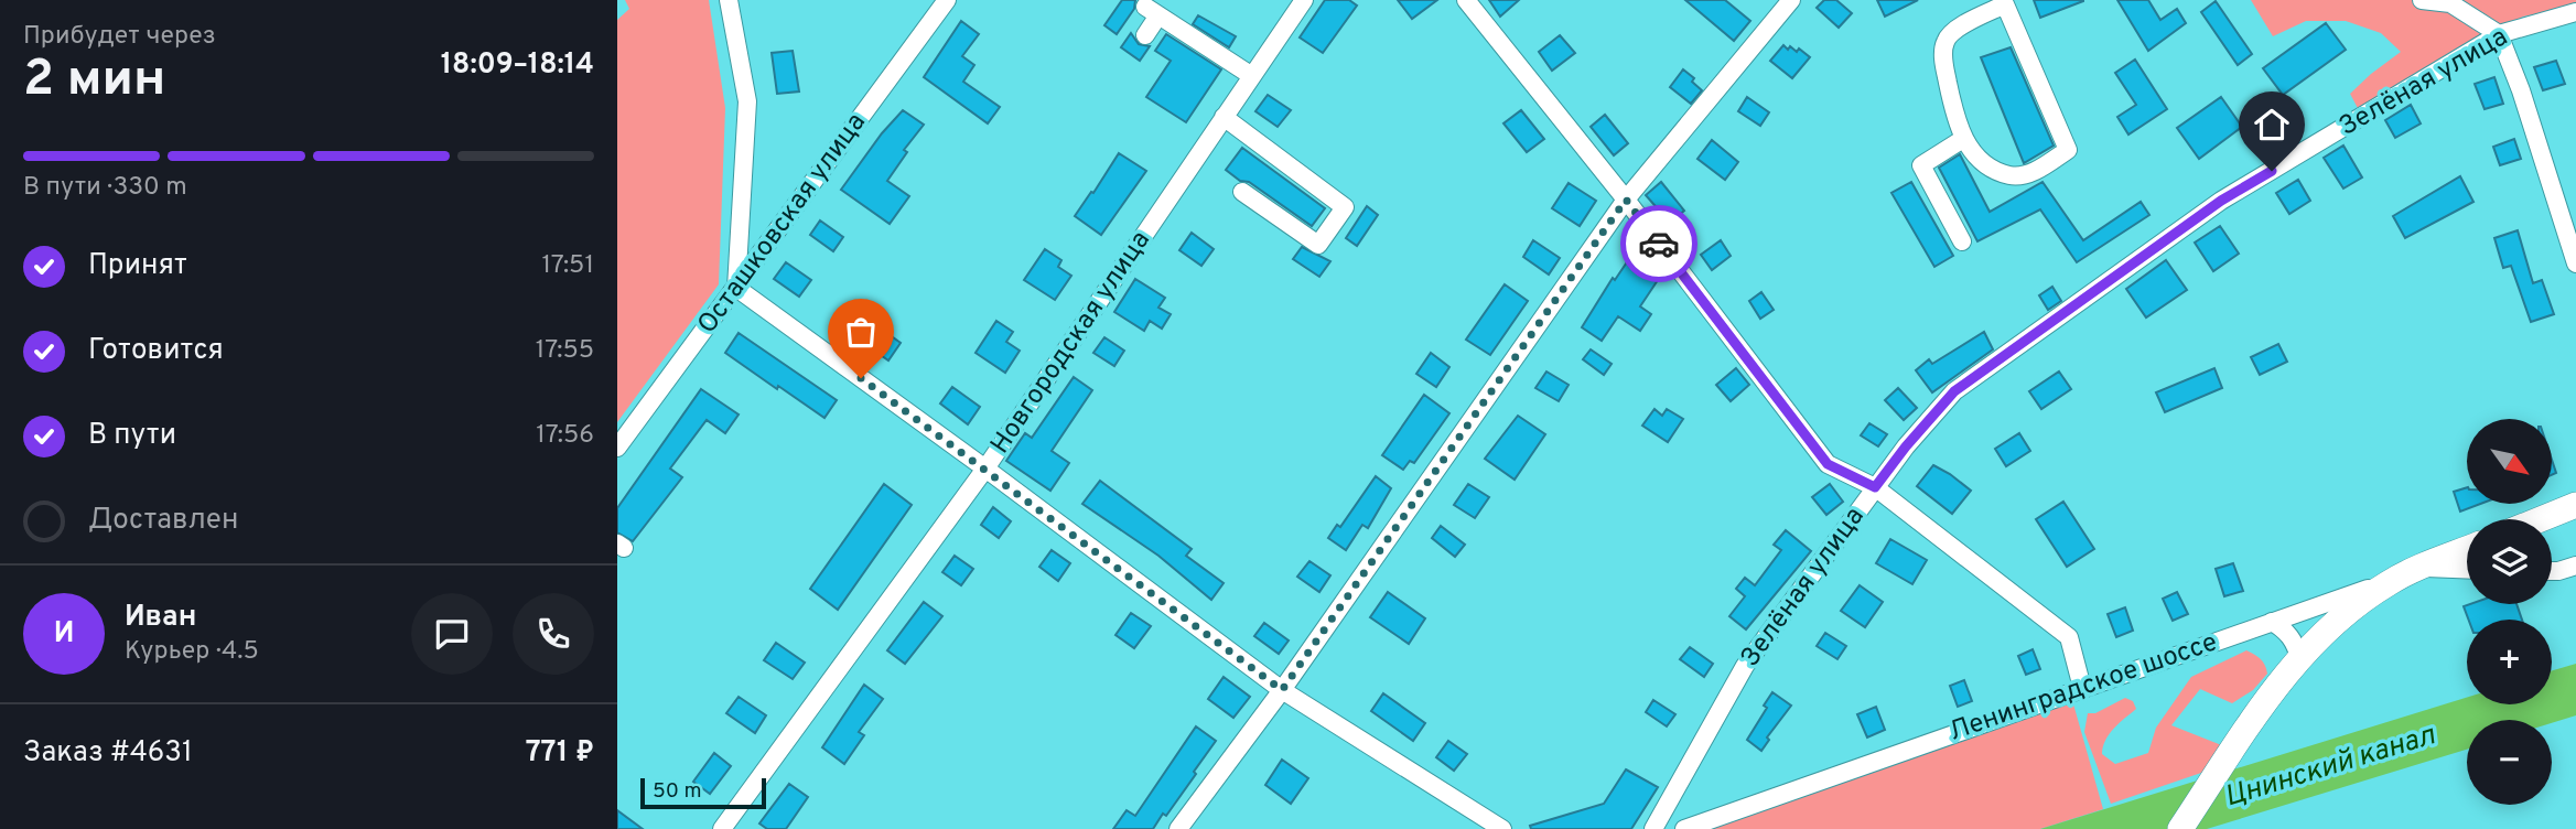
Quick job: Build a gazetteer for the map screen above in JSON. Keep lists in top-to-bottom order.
{
  "streets": {
    "highway": ["Ленинградское шоссе"],
    "street": ["Зелёная улица", "Осташковская улица", "Новгородская улица"]
  },
  "water": ["Цнинский канал"],
  "scale_bar": "50 m",
  "north": "bottom right",
  "page": {
    "heading": ["2 мин", "Прибудет через", "18:09–18:14"],
    "panel": [
      "Иван",
      "Курьер · 4.5",
      "Заказ #4631",
      "771 ₽"
    ],
    "bar": "В пути · 330 m",
    "list": [
      ["Принят", "17:51"],
      ["Готовится", "17:55"],
      ["В пути", "17:56"],
      "Доставлен"
    ],
    "map_buttons": ["+", "−"],
    "round": "И",
    "scale": "50 m"
  }
}
